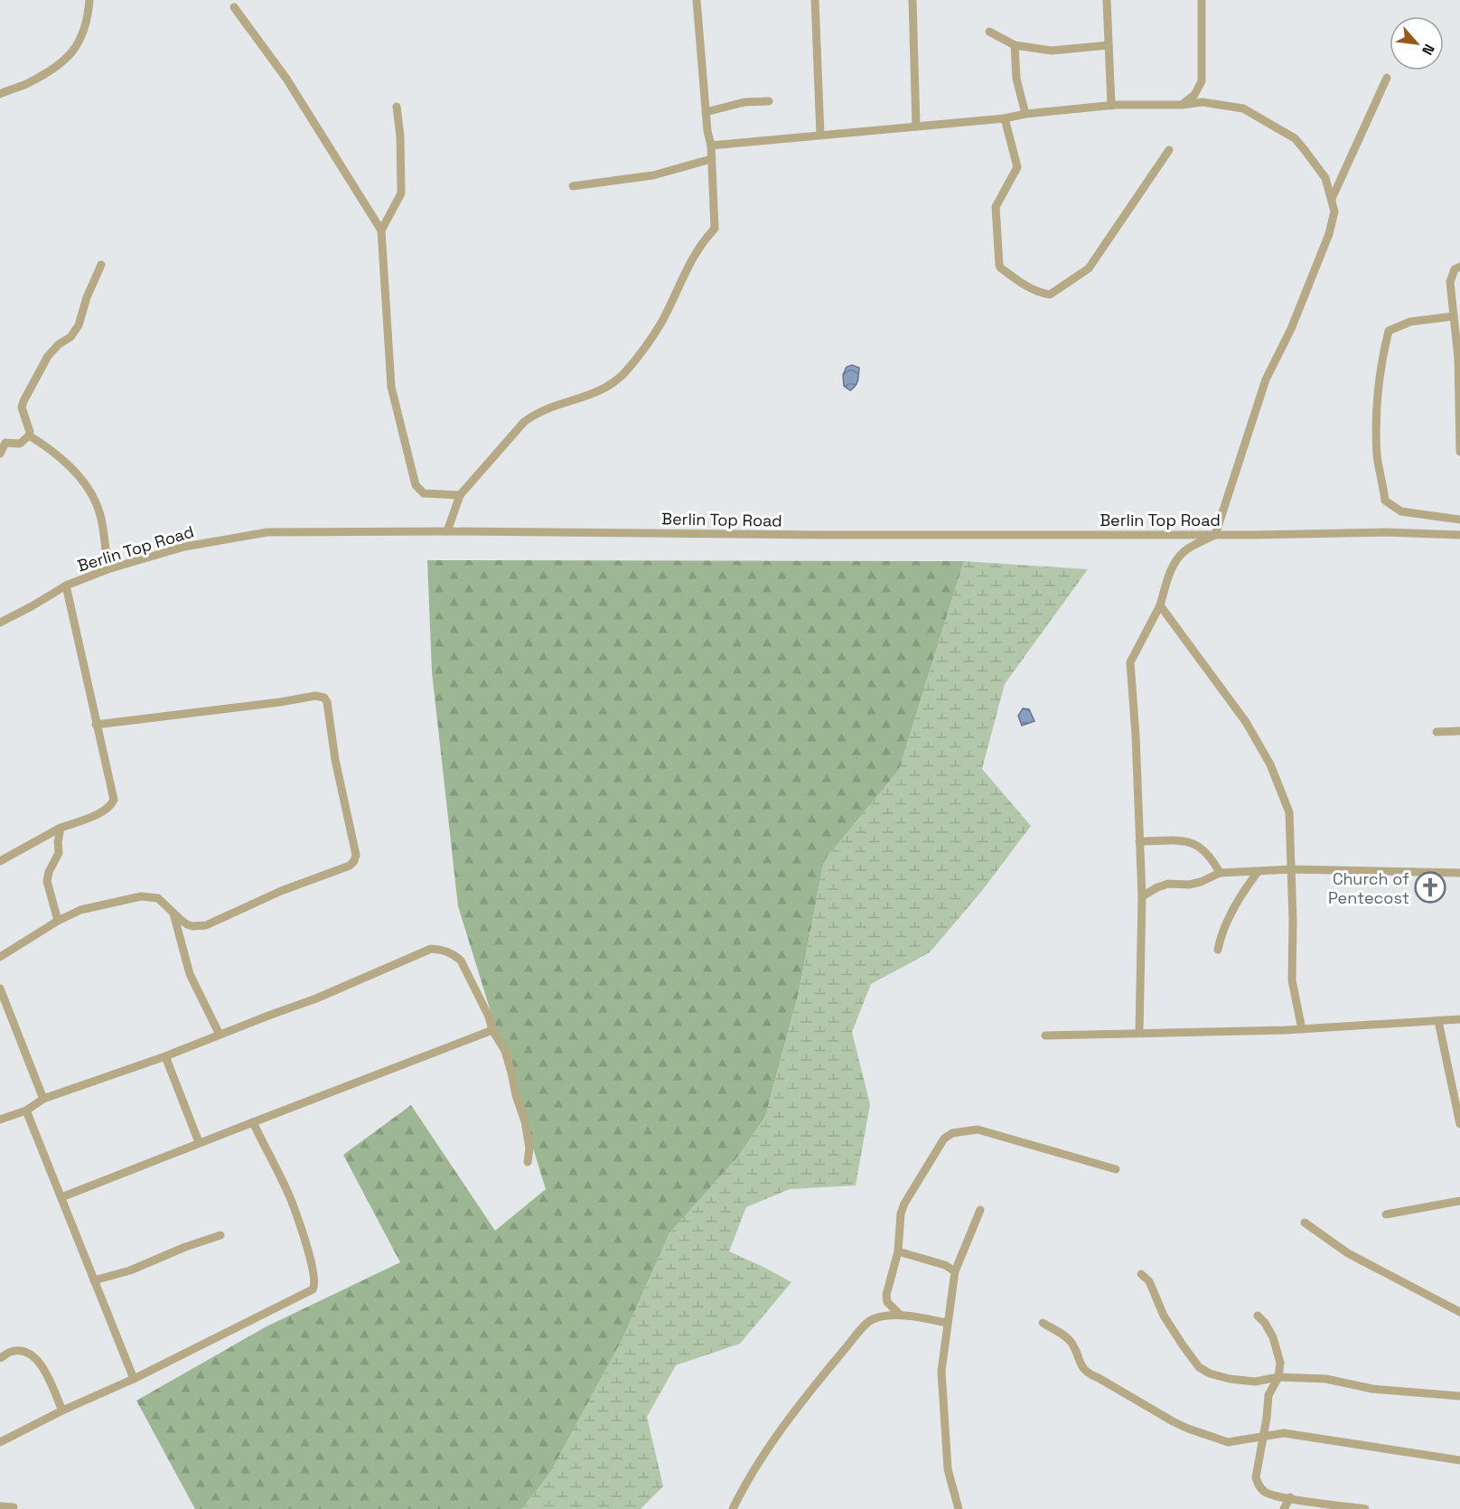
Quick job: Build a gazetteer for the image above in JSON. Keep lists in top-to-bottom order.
{
  "streets": {
    "street": ["Berlin Top Road"]
  },
  "places": {
    "church": ["Church of Pentecost"]
  },
  "north": "bottom right"
}
